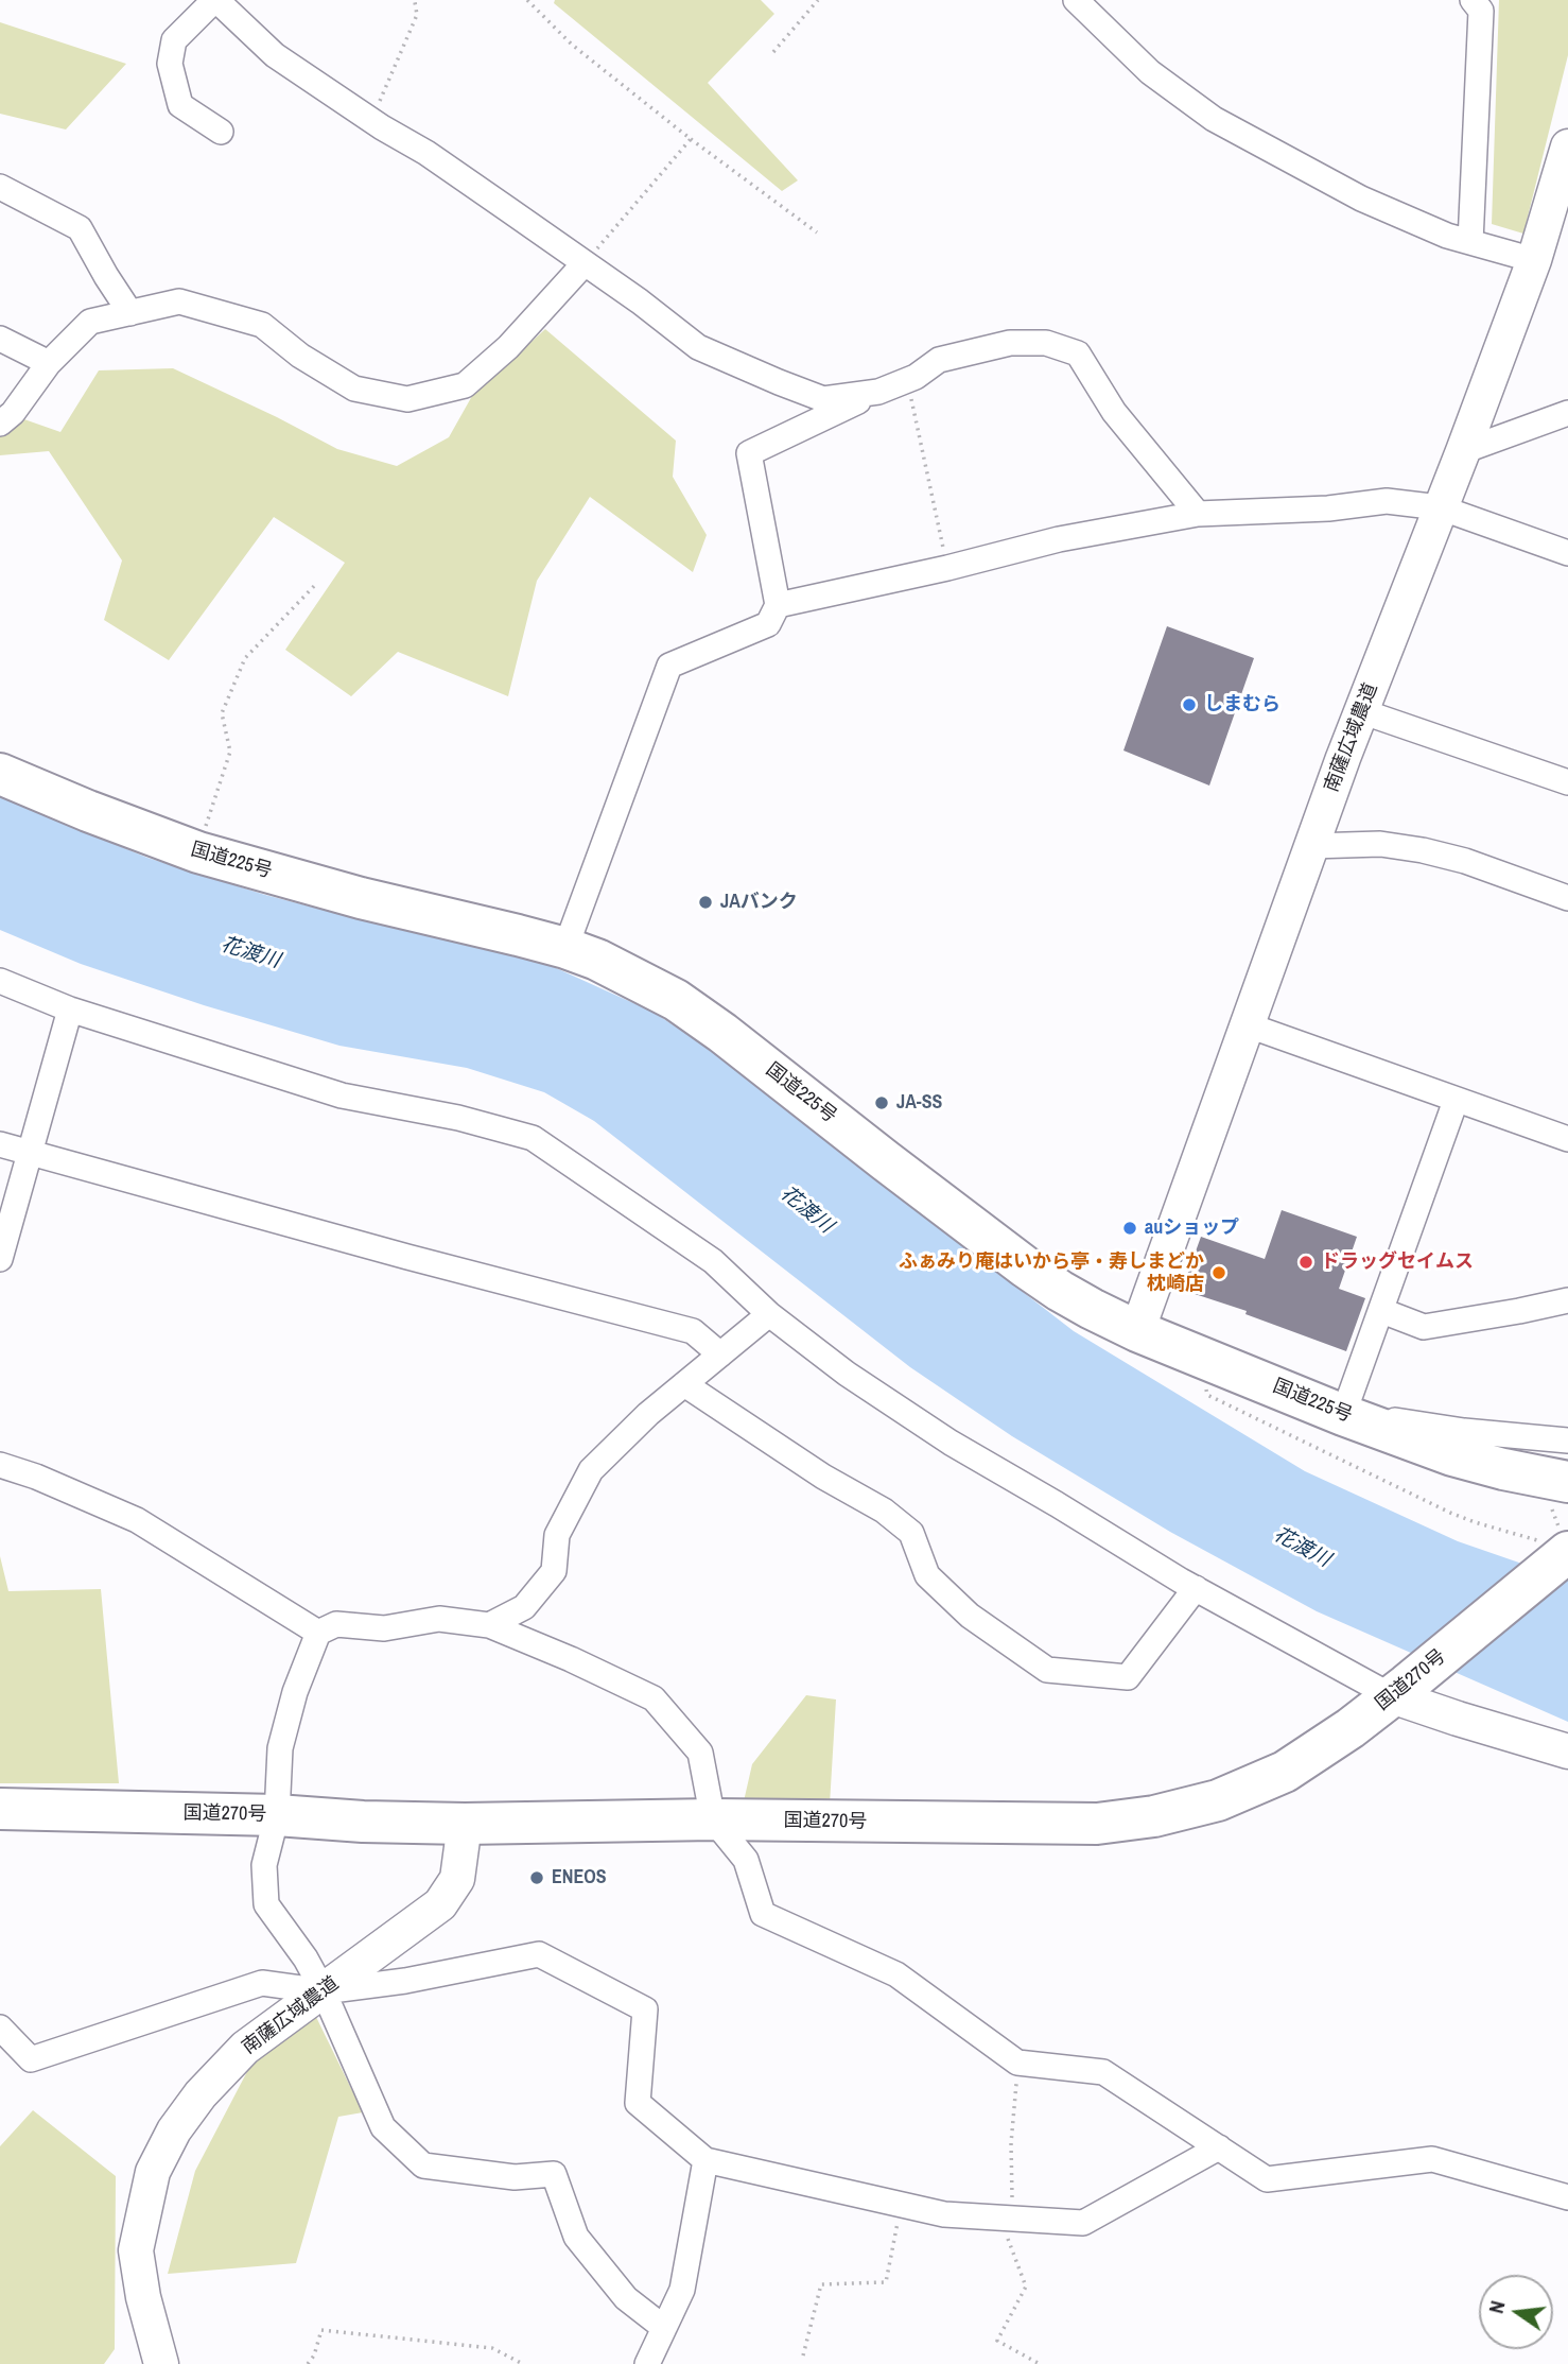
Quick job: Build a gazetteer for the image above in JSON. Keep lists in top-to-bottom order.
{
  "streets": {
    "highway": ["国道225号", "国道270号"],
    "street": ["南薩広域農道"]
  },
  "crossings": [
    ["南薩広域農道", "国道225号"],
    ["南薩広域農道", "国道270号"]
  ],
  "water": ["花渡川"],
  "places": [
    "しまむら",
    "JAバンク",
    "JA-SS",
    "auショップ",
    "ドラッグセイムス",
    "ふぁみり庵はいから亭・寿しまどか 枕崎店",
    "ENEOS"
  ],
  "north": "left"
}
